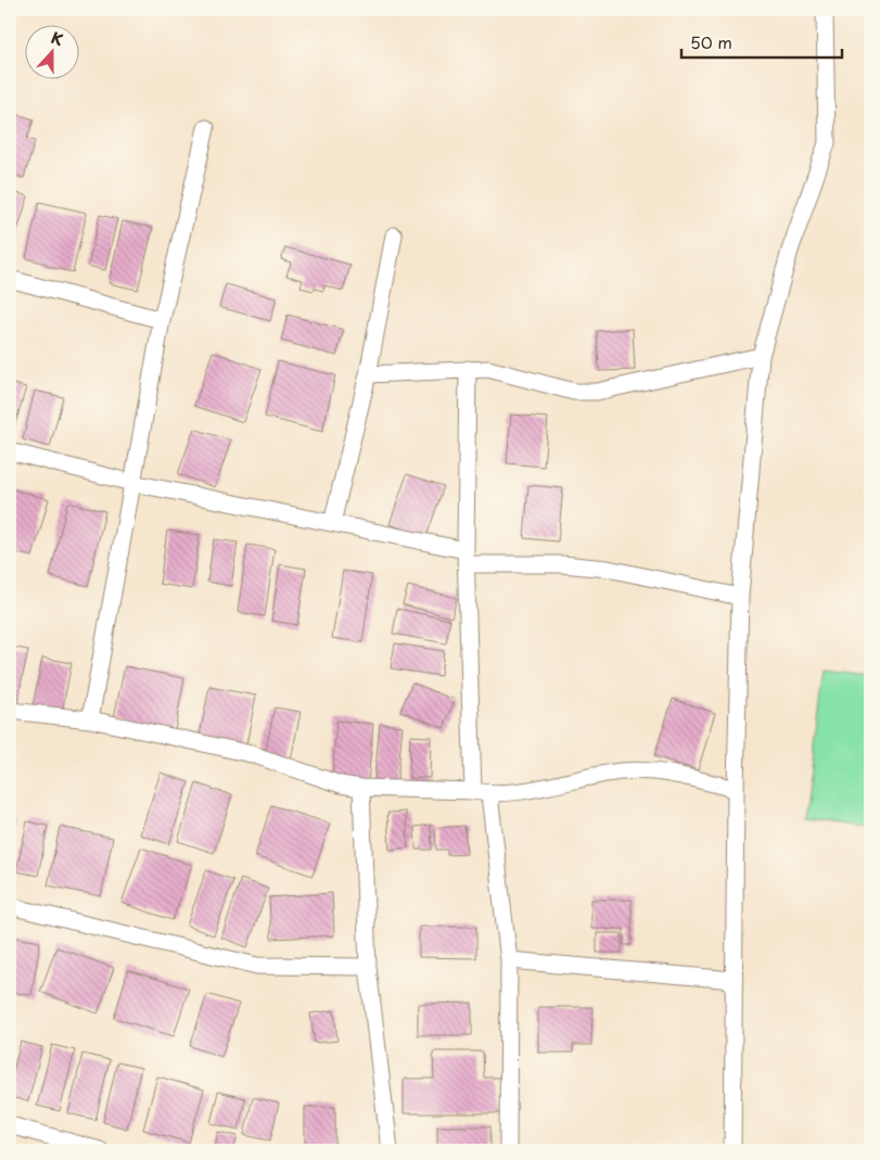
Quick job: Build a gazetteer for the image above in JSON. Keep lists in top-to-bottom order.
{
  "scale_bar": "50 m",
  "north": "top"
}
